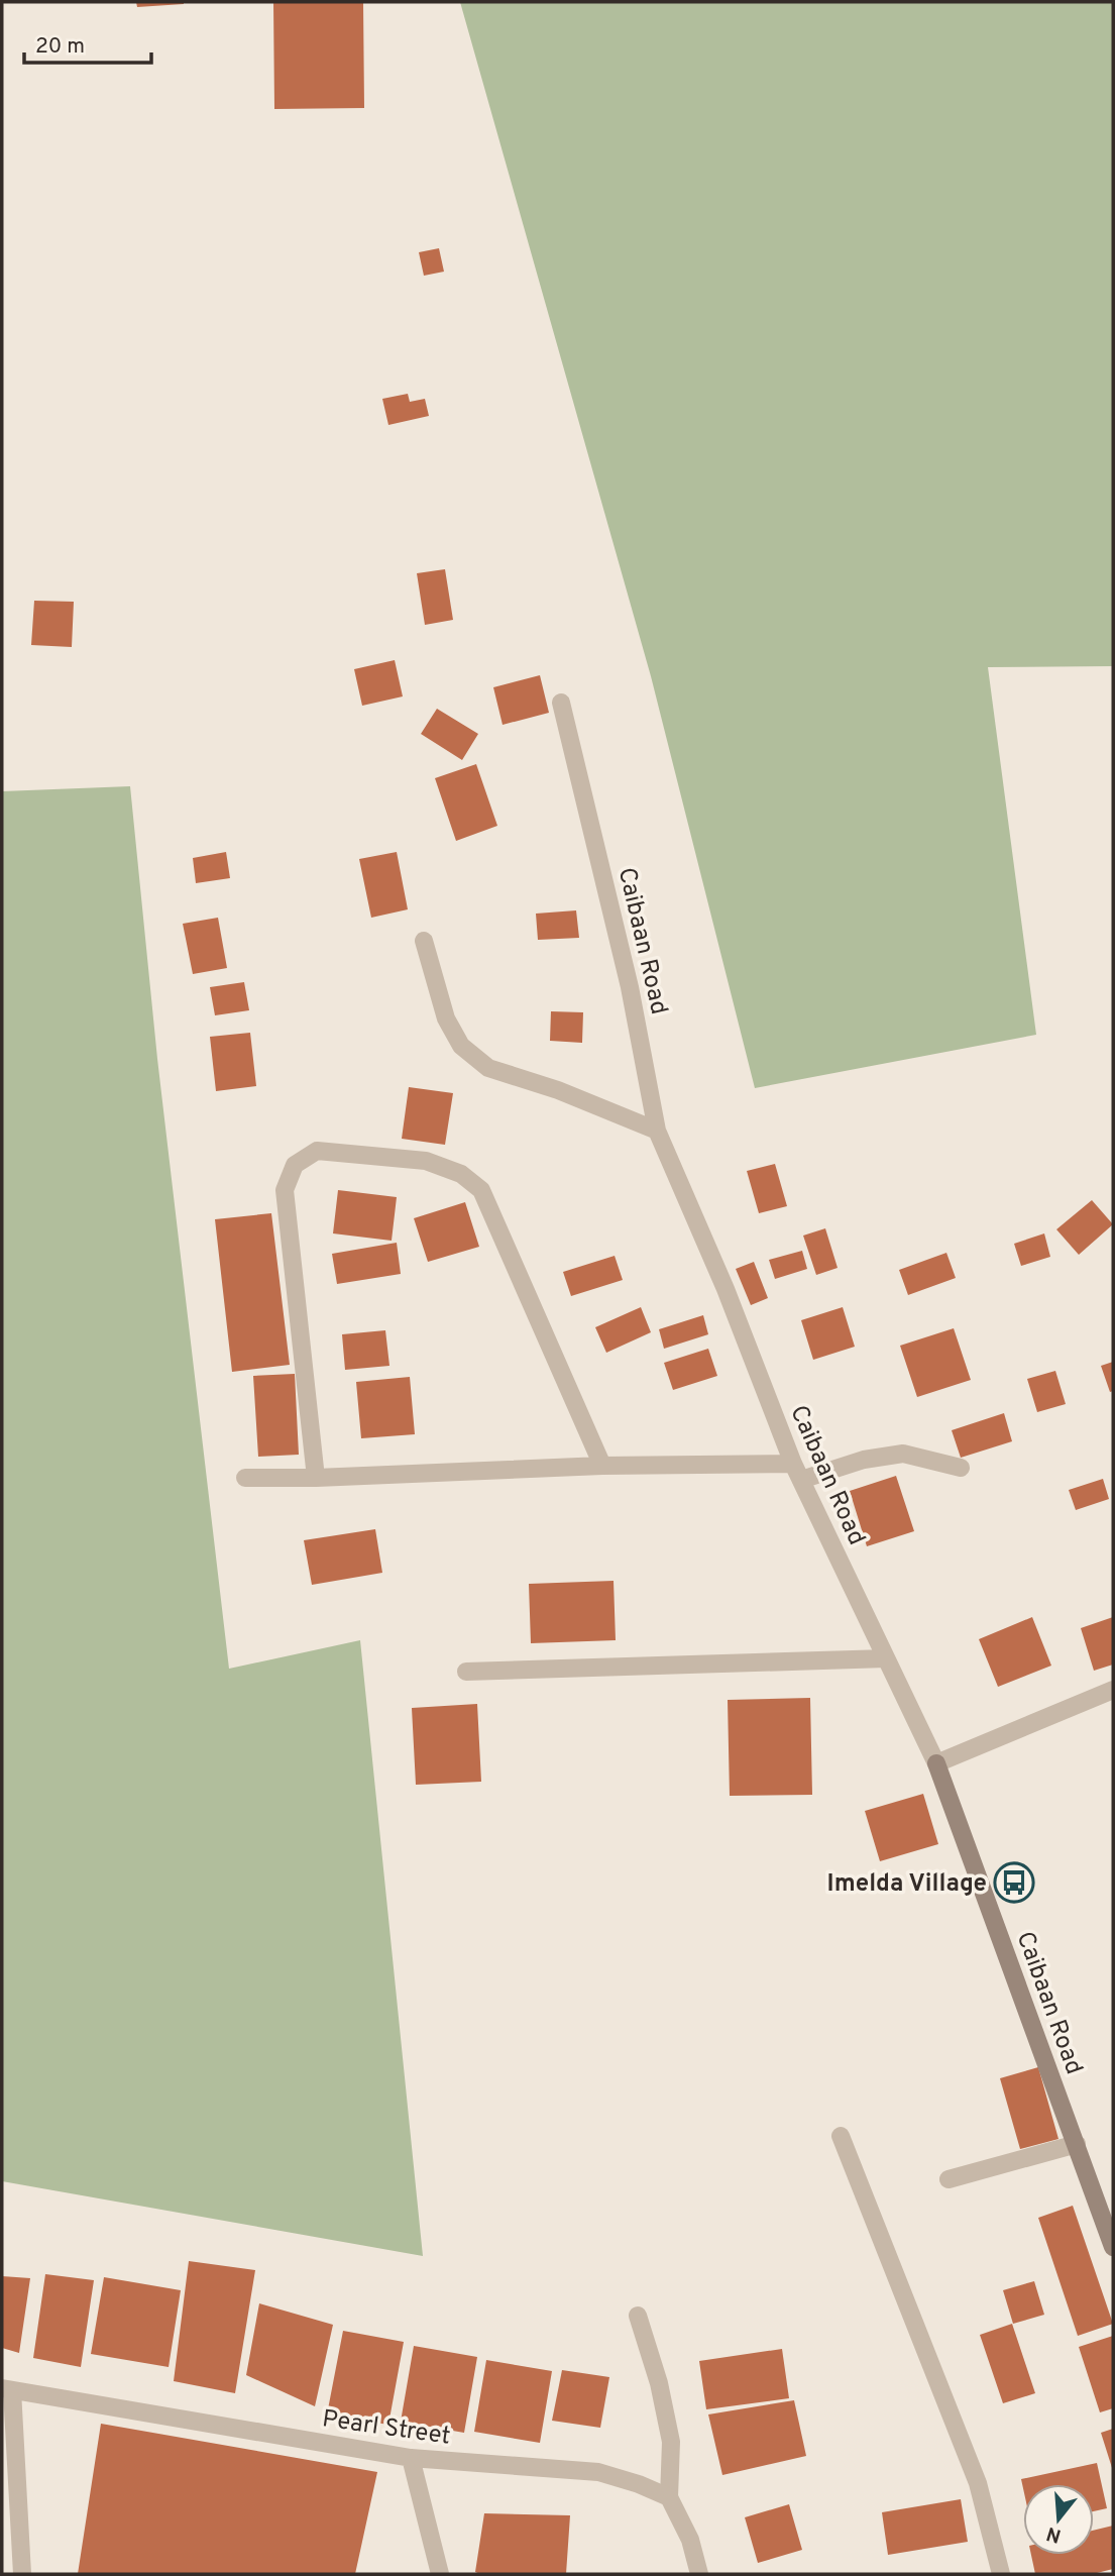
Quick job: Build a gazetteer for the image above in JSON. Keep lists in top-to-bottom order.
{
  "streets": {
    "street": ["Caibaan Road", "Pearl Street"]
  },
  "places": {
    "bus stop": ["Imelda Village"]
  },
  "scale_bar": "20 m",
  "north": "bottom"
}
